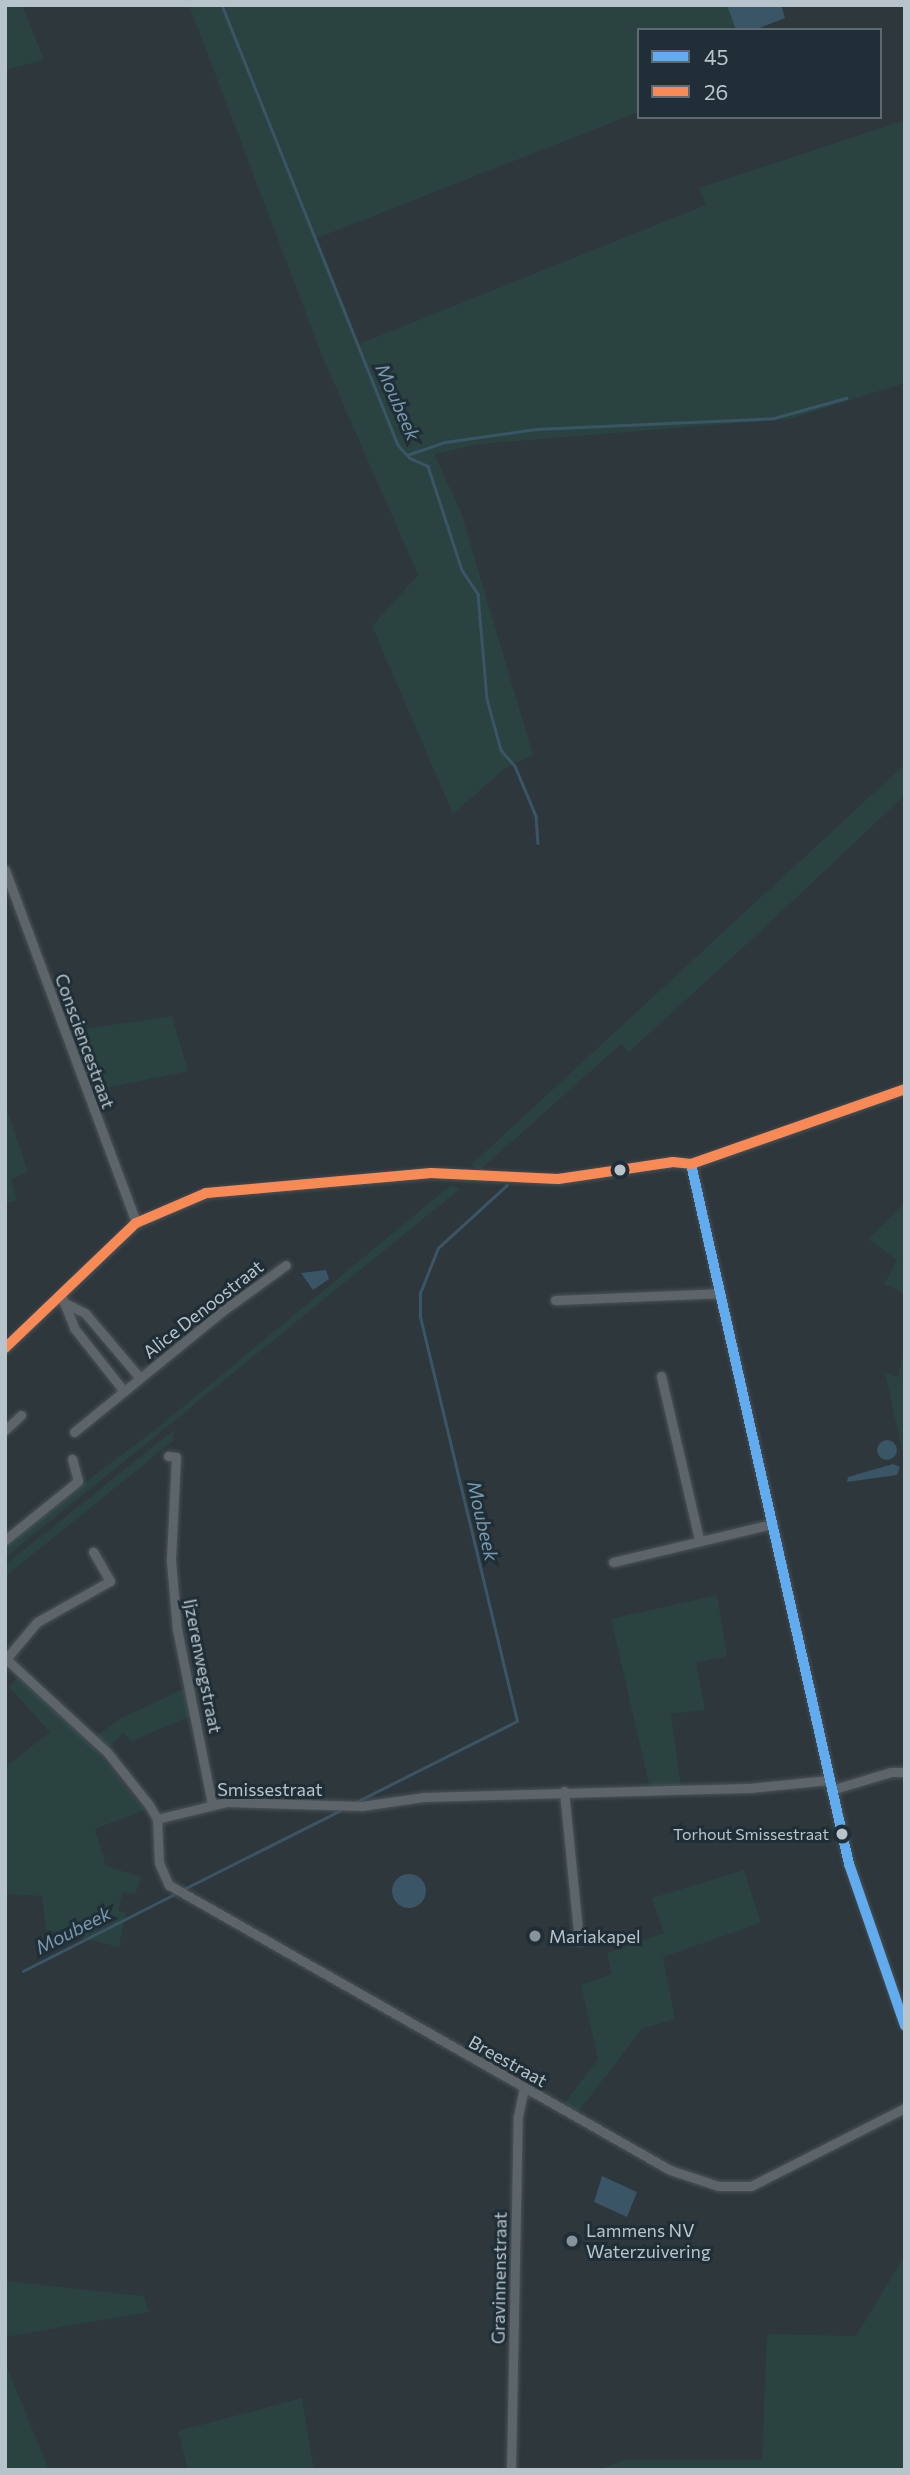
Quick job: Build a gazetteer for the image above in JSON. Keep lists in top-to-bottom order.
{
  "streets": {
    "street": [
      "Consciencestraat",
      "Alice Denoostraat",
      "Ijzerenwegstraat",
      "Smissestraat",
      "Breestraat",
      "Gravinnenstraat"
    ]
  },
  "crossings": [
    ["Ijzerenwegstraat", "Smissestraat"],
    ["Smissestraat", "Breestraat"],
    ["Breestraat", "Gravinnenstraat"]
  ],
  "water": ["Moubeek"],
  "places": ["Torhout Smissestraat", "Mariakapel", "Lammens NV Waterzuivering"],
  "lines": ["transit line 26", "transit line 45"],
  "legend": ["45", "26"]
}
